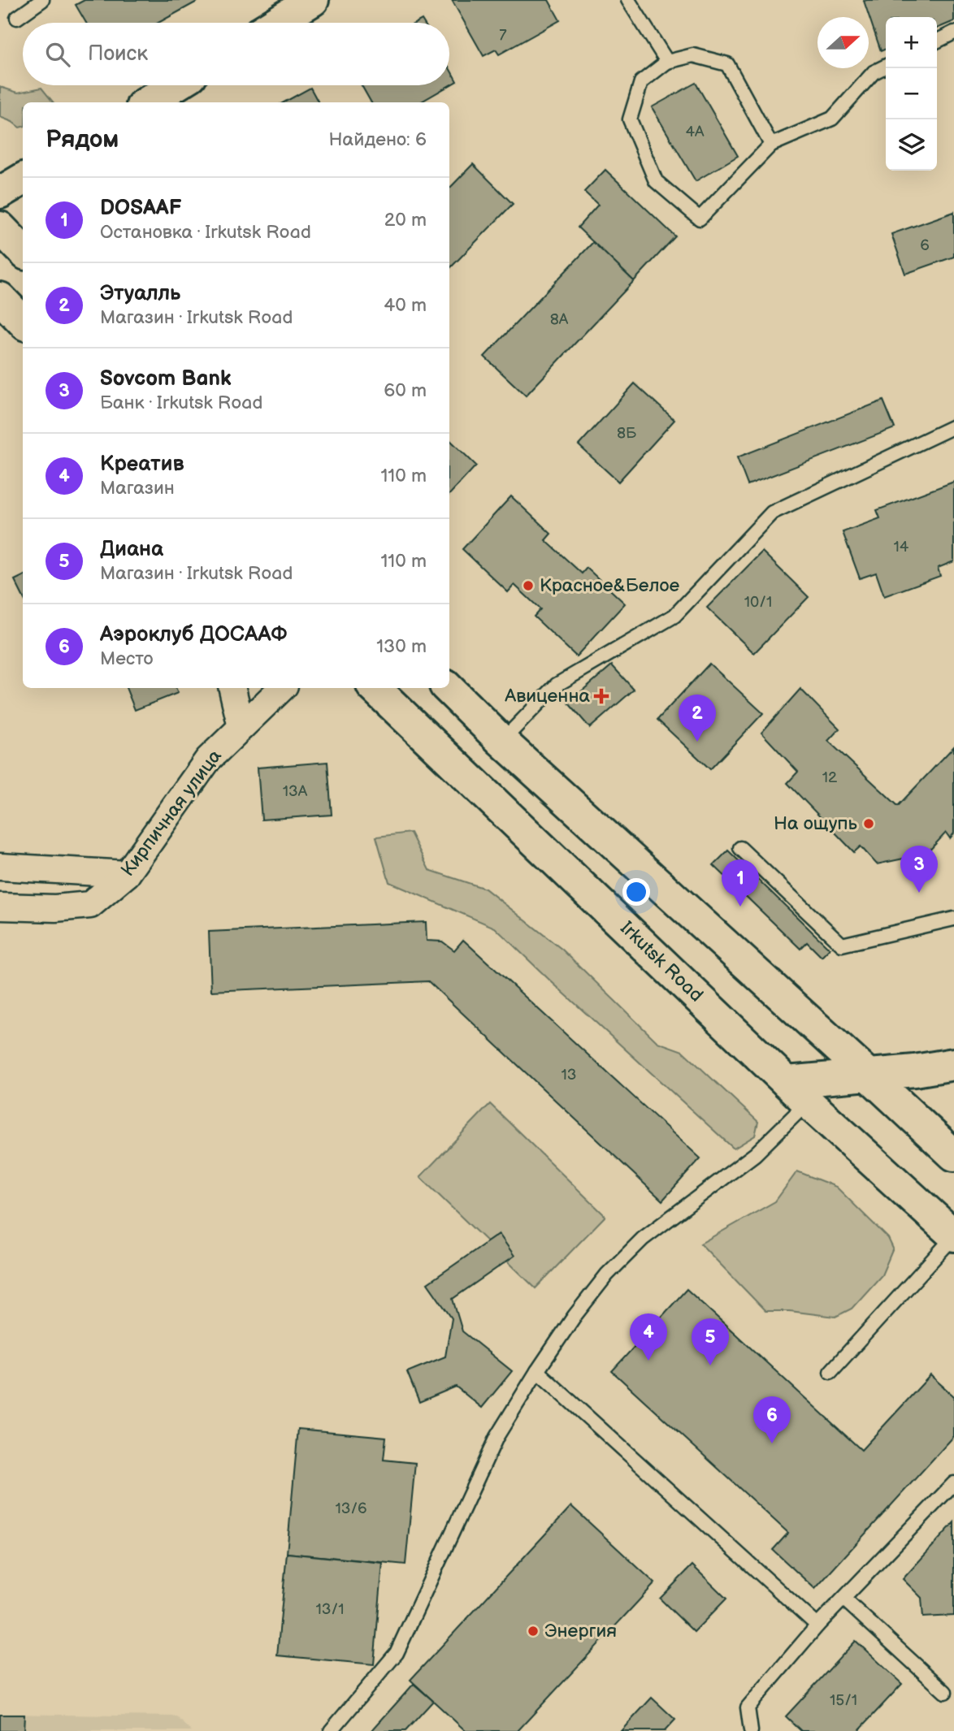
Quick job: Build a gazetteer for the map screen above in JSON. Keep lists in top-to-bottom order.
{
  "streets": {
    "main road": ["Irkutsk Road"],
    "street": ["Кирпичная улица"]
  },
  "places": {
    "other": ["Красное&Белое", "На ощупь", "Энергия"],
    "health": ["Авиценна"]
  },
  "house_numbers": [
    "7",
    "4А",
    "6",
    "8А",
    "8Б",
    "14",
    "10/1",
    "12",
    "13А",
    "13",
    "13/6",
    "13/1",
    "15/1"
  ],
  "north": "right",
  "page": {
    "map_buttons": ["+", "−"],
    "search": "Поиск",
    "heading": ["Рядом", "Найдено: 6"],
    "list": [
      {
        "mark": "1",
        "name": "DOSAAF",
        "note": "Остановка · Irkutsk Road",
        "value": "20 m"
      },
      {
        "mark": "2",
        "name": "Этуалль",
        "note": "Магазин · Irkutsk Road",
        "value": "40 m"
      },
      {
        "mark": "3",
        "name": "Sovcom Bank",
        "note": "Банк · Irkutsk Road",
        "value": "60 m"
      },
      {
        "mark": "4",
        "name": "Креатив",
        "note": "Магазин",
        "value": "110 m"
      },
      {
        "mark": "5",
        "name": "Диана",
        "note": "Магазин · Irkutsk Road",
        "value": "110 m"
      },
      {
        "mark": "6",
        "name": "Аэроклуб ДОСААФ",
        "note": "Место",
        "value": "130 m"
      }
    ],
    "pins": [
      "2",
      "3",
      "1",
      "4",
      "5",
      "6"
    ]
  }
}
